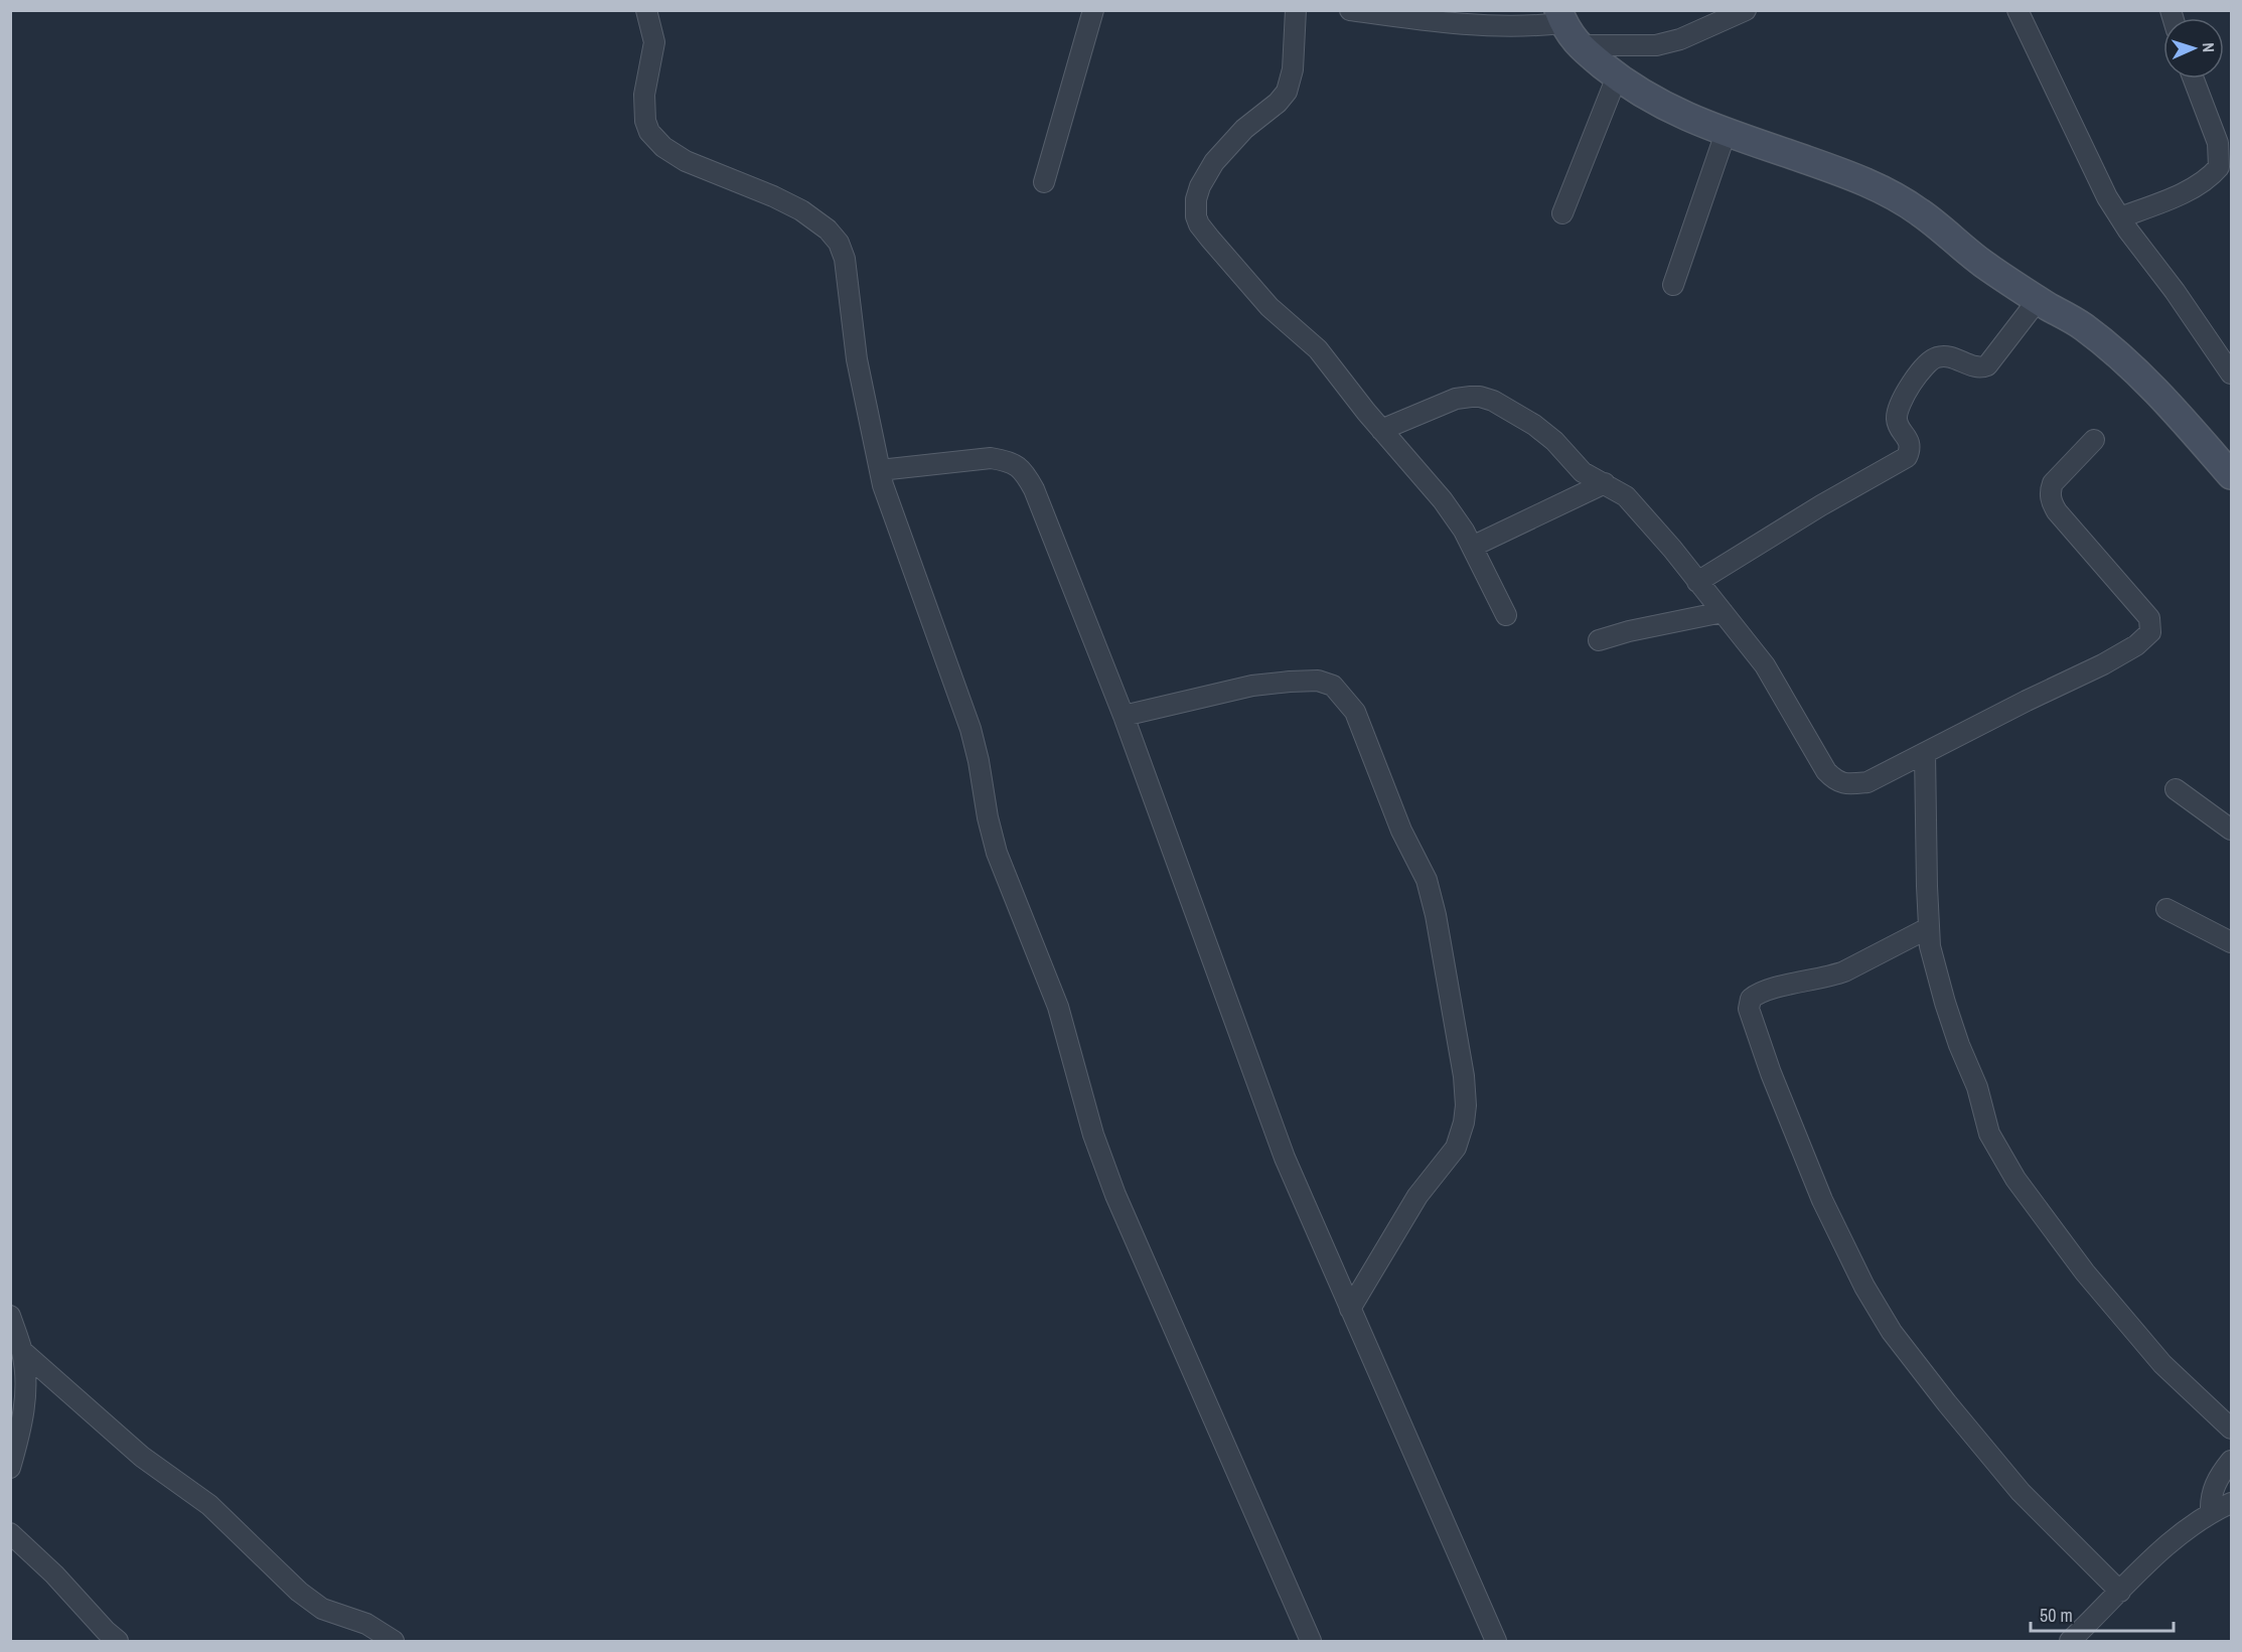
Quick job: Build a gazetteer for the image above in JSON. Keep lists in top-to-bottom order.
{
  "scale_bar": "50 m",
  "north": "right"
}
